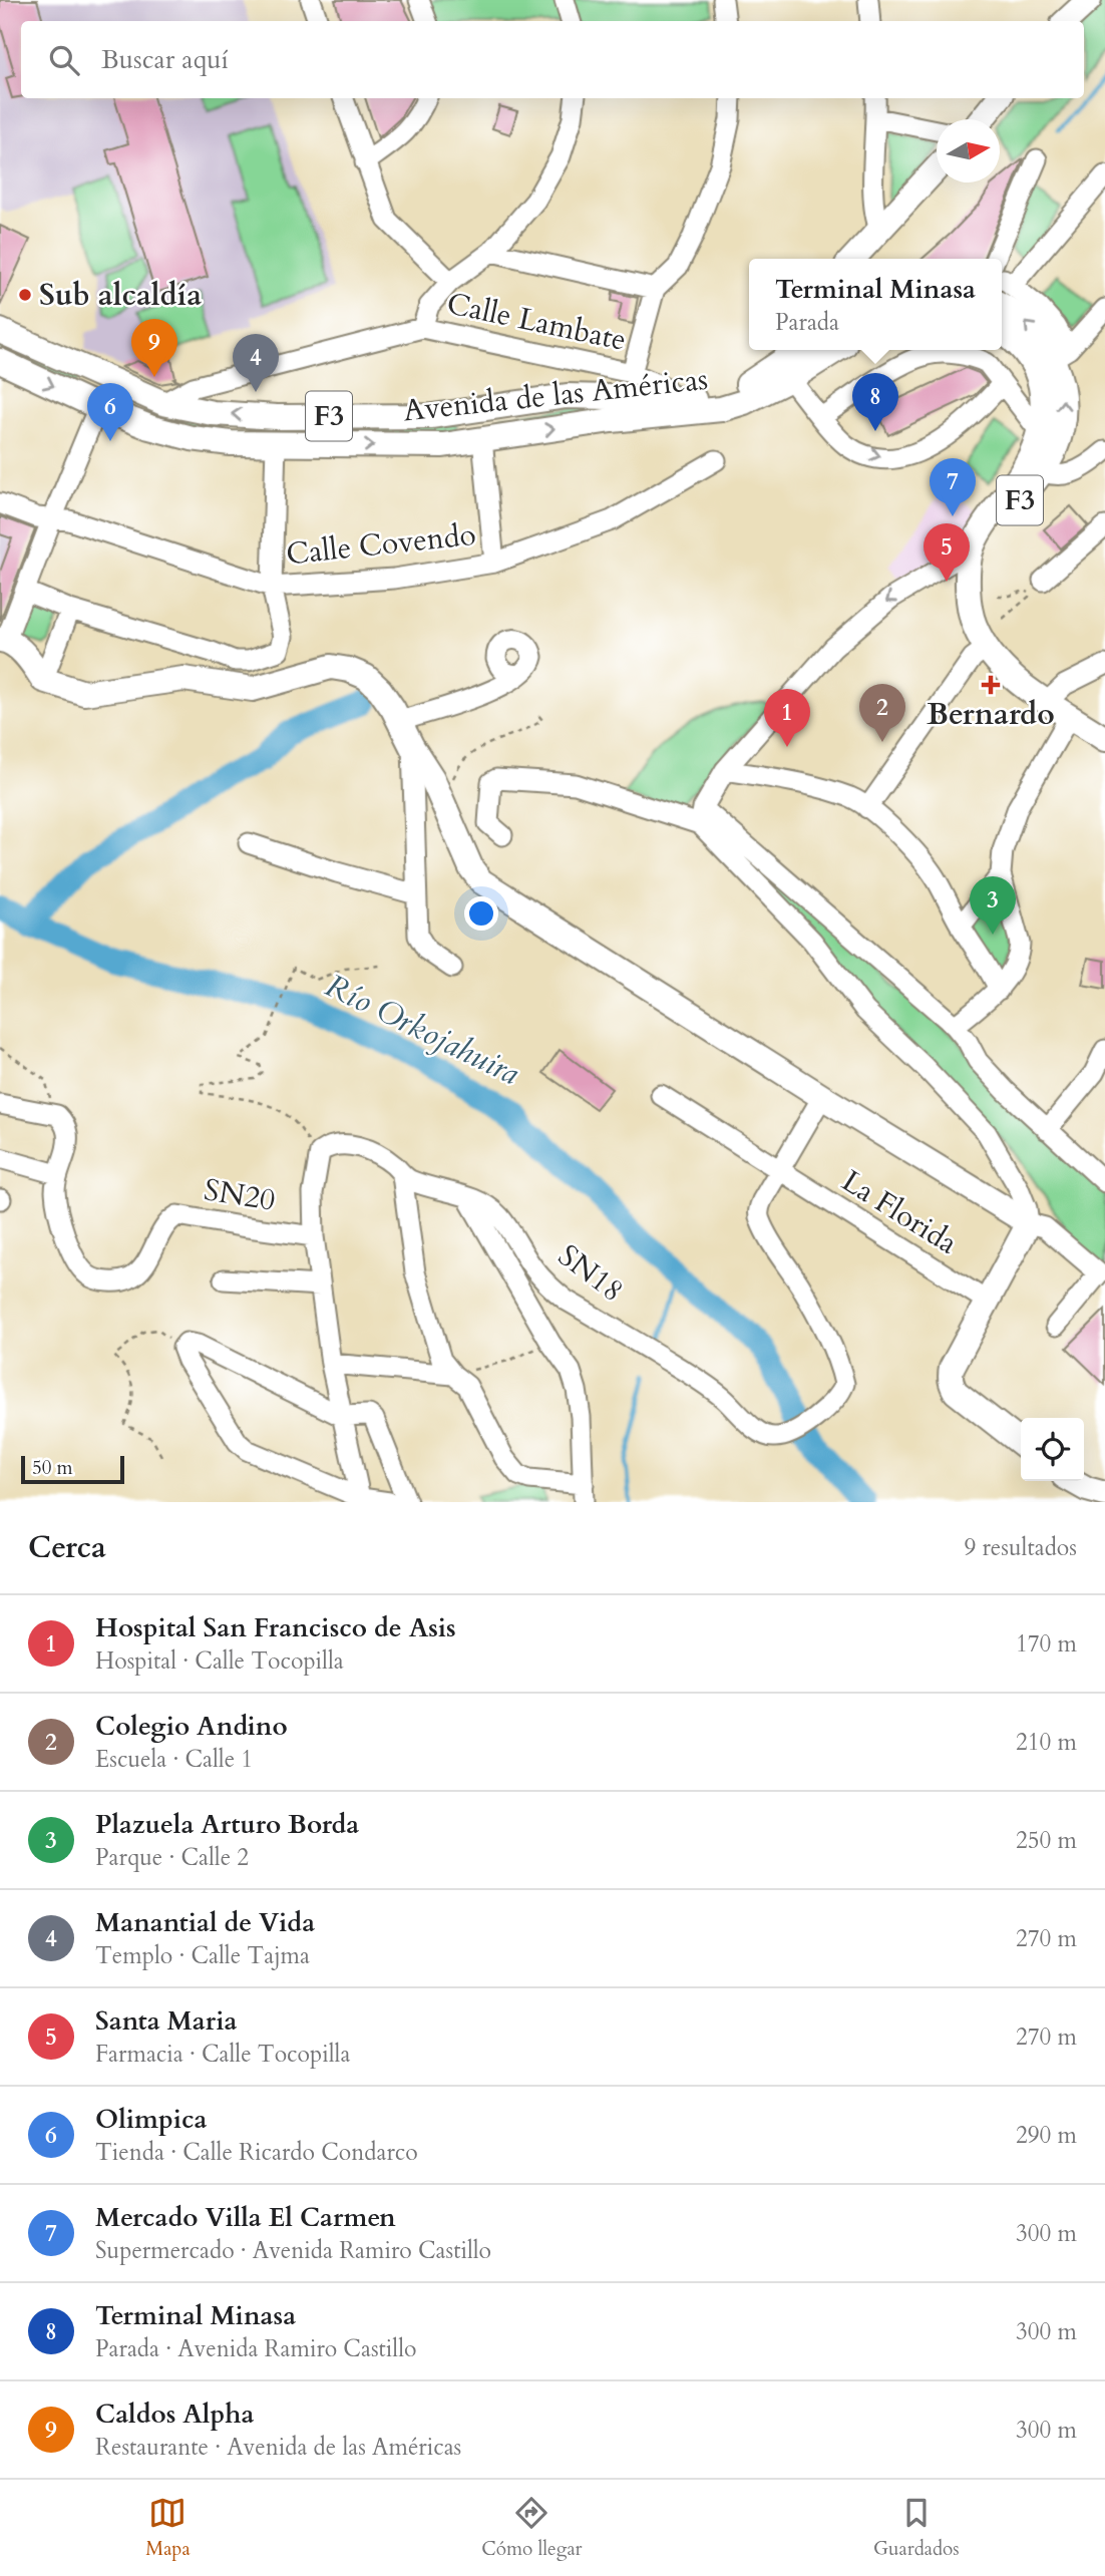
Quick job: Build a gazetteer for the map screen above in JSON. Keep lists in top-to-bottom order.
{
  "streets": {
    "main road": ["Avenida de las Américas", "F3"],
    "street": [
      "Calle Lambate",
      "Calle Covendo",
      "SN20",
      "La Florida",
      "SN18"
    ]
  },
  "crossings": [
    ["Calle Lambate", "Avenida de las Américas"],
    ["Avenida de las Américas", "F3"],
    ["La Florida", "SN18"]
  ],
  "water": ["Río Orkojahuira"],
  "places": {
    "other": ["Sub alcaldía"],
    "health": ["Bernardo"]
  },
  "scale_bar": "50 m",
  "north": "right",
  "page": {
    "search": "Buscar aquí",
    "popup": ["Terminal Minasa", "Parada"],
    "pins": [
      "9",
      "4",
      "8",
      "6",
      "7",
      "5",
      "2",
      "1",
      "3"
    ],
    "scale": "50 m",
    "heading": ["Cerca", "9 resultados"],
    "list": [
      {
        "mark": "1",
        "name": "Hospital San Francisco de Asis",
        "note": "Hospital · Calle Tocopilla",
        "value": "170 m"
      },
      {
        "mark": "2",
        "name": "Colegio Andino",
        "note": "Escuela · Calle 1",
        "value": "210 m"
      },
      {
        "mark": "3",
        "name": "Plazuela Arturo Borda",
        "note": "Parque · Calle 2",
        "value": "250 m"
      },
      {
        "mark": "4",
        "name": "Manantial de Vida",
        "note": "Templo · Calle Tajma",
        "value": "270 m"
      },
      {
        "mark": "5",
        "name": "Santa Maria",
        "note": "Farmacia · Calle Tocopilla",
        "value": "270 m"
      },
      {
        "mark": "6",
        "name": "Olimpica",
        "note": "Tienda · Calle Ricardo Condarco",
        "value": "290 m"
      },
      {
        "mark": "7",
        "name": "Mercado Villa El Carmen",
        "note": "Supermercado · Avenida Ramiro Castillo",
        "value": "300 m"
      },
      {
        "mark": "8",
        "name": "Terminal Minasa",
        "note": "Parada · Avenida Ramiro Castillo",
        "value": "300 m"
      },
      {
        "mark": "9",
        "name": "Caldos Alpha",
        "note": "Restaurante · Avenida de las Américas",
        "value": "300 m"
      }
    ],
    "nav": ["Mapa", "Cómo llegar", "Guardados"]
  }
}
